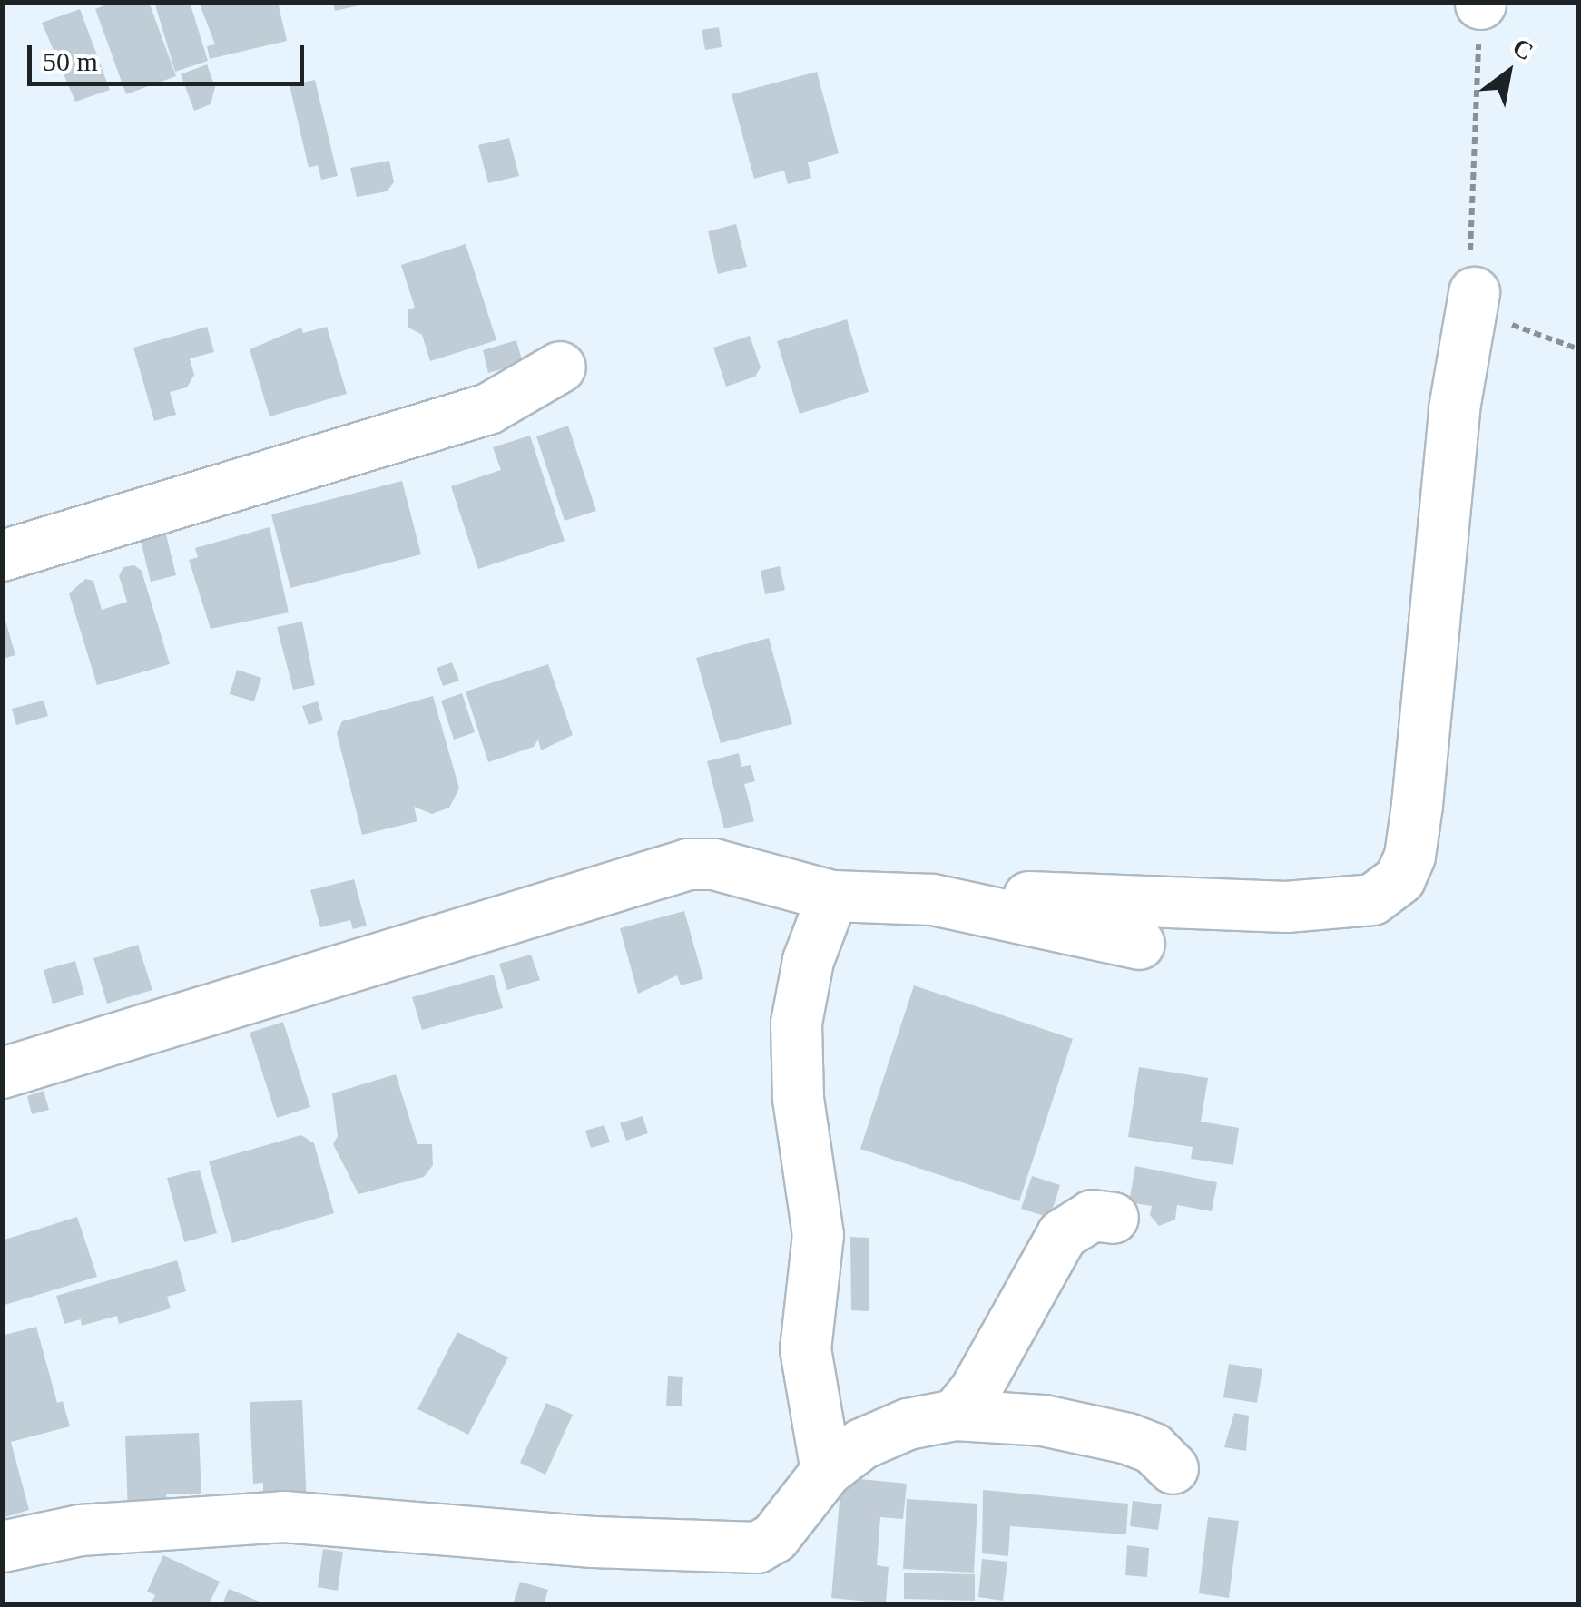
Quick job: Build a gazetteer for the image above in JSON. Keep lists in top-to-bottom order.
{
  "scale_bar": "50 m",
  "north": "top right"
}
